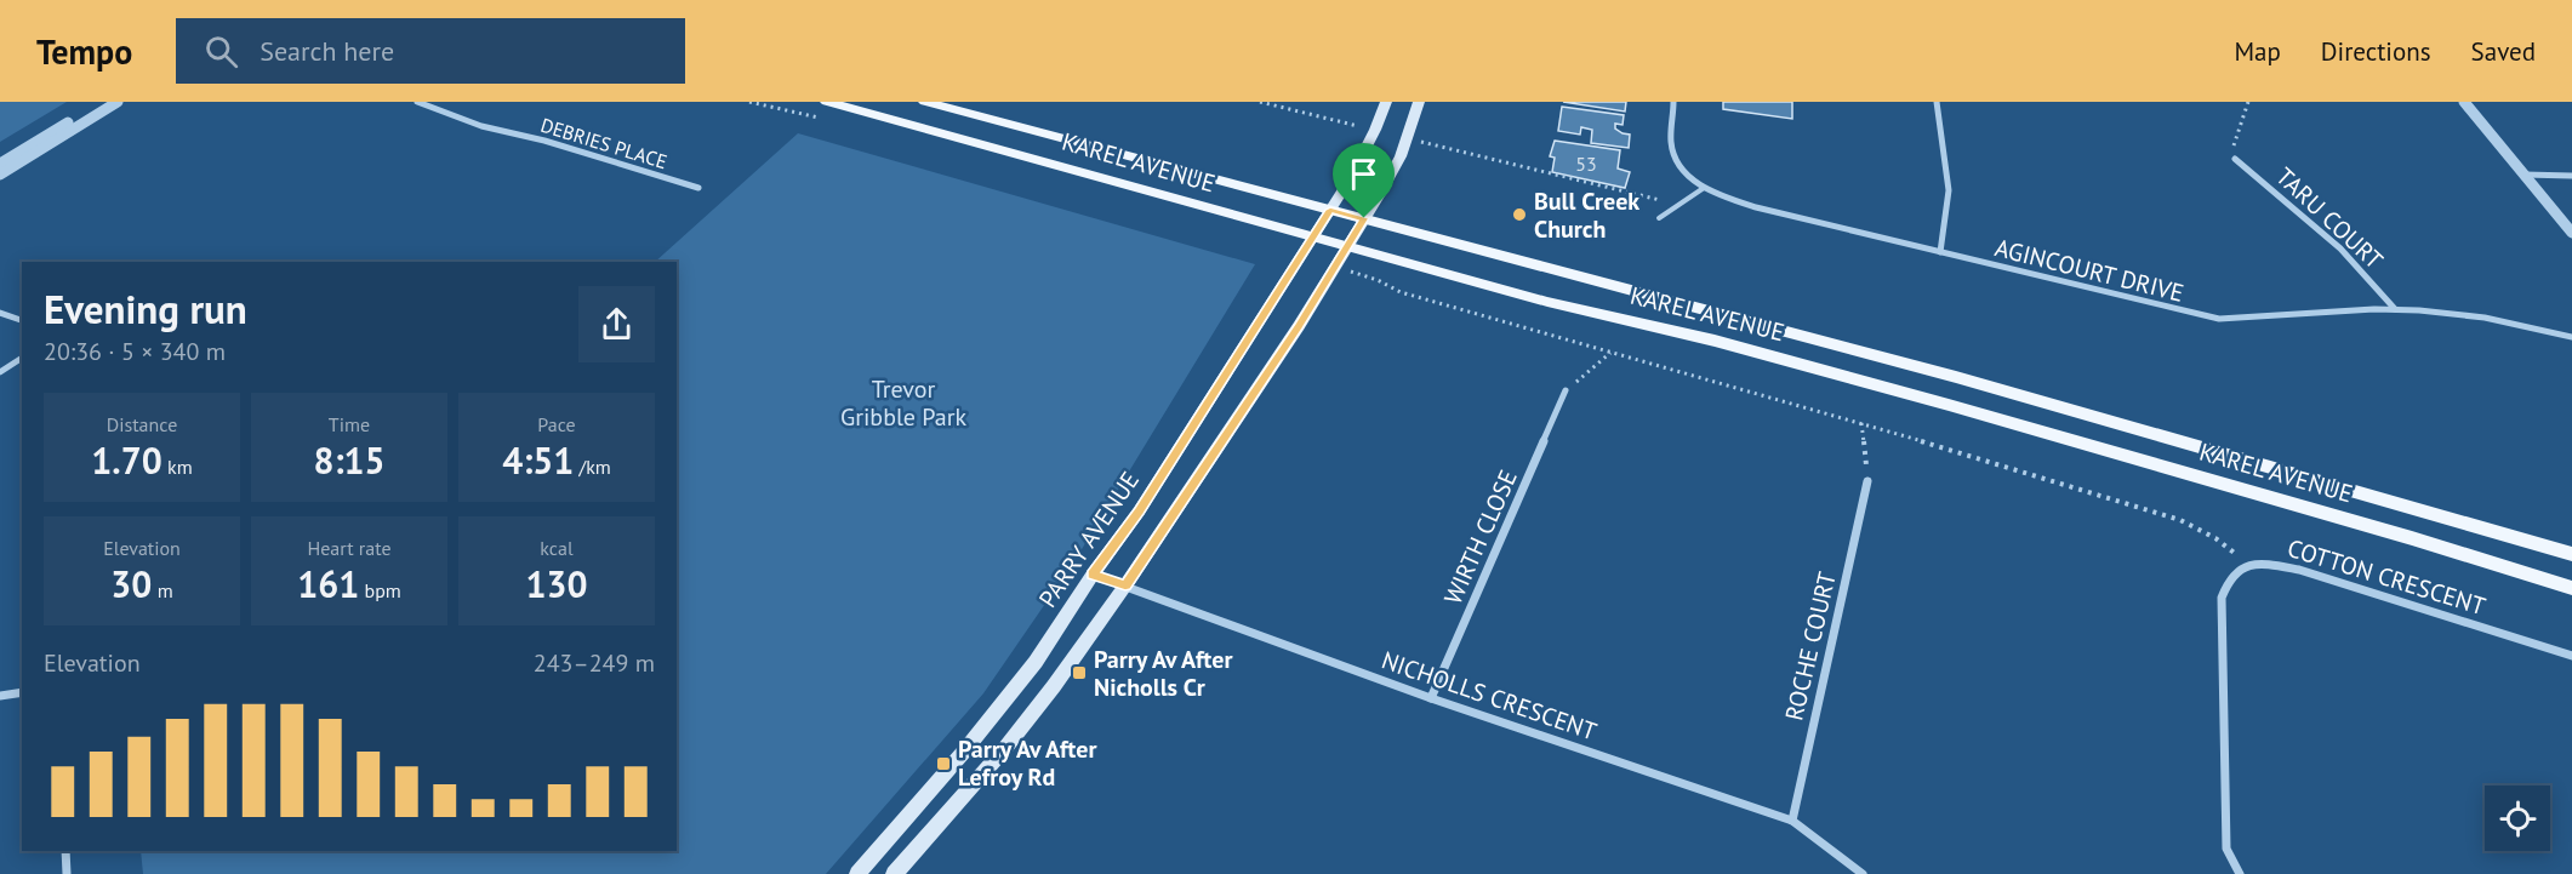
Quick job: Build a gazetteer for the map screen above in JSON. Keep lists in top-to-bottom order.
{
  "streets": {
    "main road": ["KAREL AVENUE", "PARRY AVENUE"],
    "street": [
      "DEBRIES PLACE",
      "TARU COURT",
      "AGINCOURT DRIVE",
      "WIRTH CLOSE",
      "COTTON CRESCENT",
      "ROCHE COURT",
      "NICHOLLS CRESCENT"
    ]
  },
  "crossings": [
    ["KAREL AVENUE", "PARRY AVENUE"],
    ["TARU COURT", "AGINCOURT DRIVE"],
    ["WIRTH CLOSE", "NICHOLLS CRESCENT"],
    ["PARRY AVENUE", "NICHOLLS CRESCENT"],
    ["ROCHE COURT", "NICHOLLS CRESCENT"]
  ],
  "parks": ["Trevor Gribble Park"],
  "places": {
    "other": ["Bull Creek Church"],
    "transit": ["Parry Av After Nicholls Cr", "Parry Av After Lefroy Rd"]
  },
  "house_numbers": ["53"],
  "page": {
    "header": "Tempo",
    "search": "Search here",
    "nav": ["Map", "Directions", "Saved"],
    "heading": ["Evening run", "20:36 · 5 × 340 m"],
    "stats": [
      ["Distance", "1.70 km"],
      ["Time", "8:15"],
      ["Pace", "4:51 /km"],
      ["Elevation", "30 m"],
      ["Heart rate", "161 bpm"],
      ["kcal", "130"]
    ],
    "chart": ["Elevation", "243–249 m"]
  }
}
